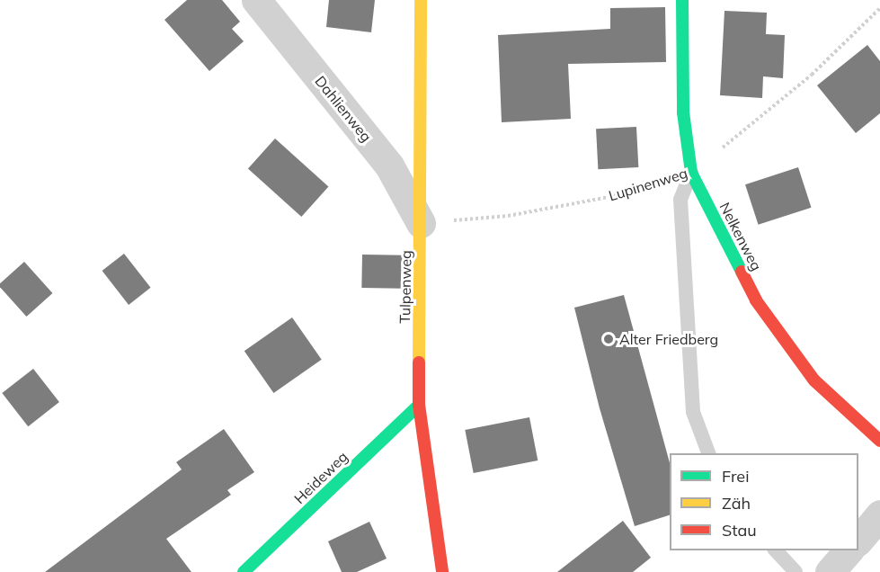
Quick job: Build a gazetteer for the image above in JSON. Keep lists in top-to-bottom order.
{
  "streets": {
    "street": [
      "Dahlienweg",
      "Nelkenweg",
      "Tulpenweg",
      "Heideweg"
    ],
    "path": ["Lupinenweg"]
  },
  "crossings": [
    ["Dahlienweg", "Lupinenweg"],
    ["Dahlienweg", "Tulpenweg"],
    ["Lupinenweg", "Nelkenweg"],
    ["Lupinenweg", "Tulpenweg"],
    ["Tulpenweg", "Heideweg"]
  ],
  "places": ["Alter Friedberg"],
  "legend": ["Frei", "Zäh", "Stau"]
}
